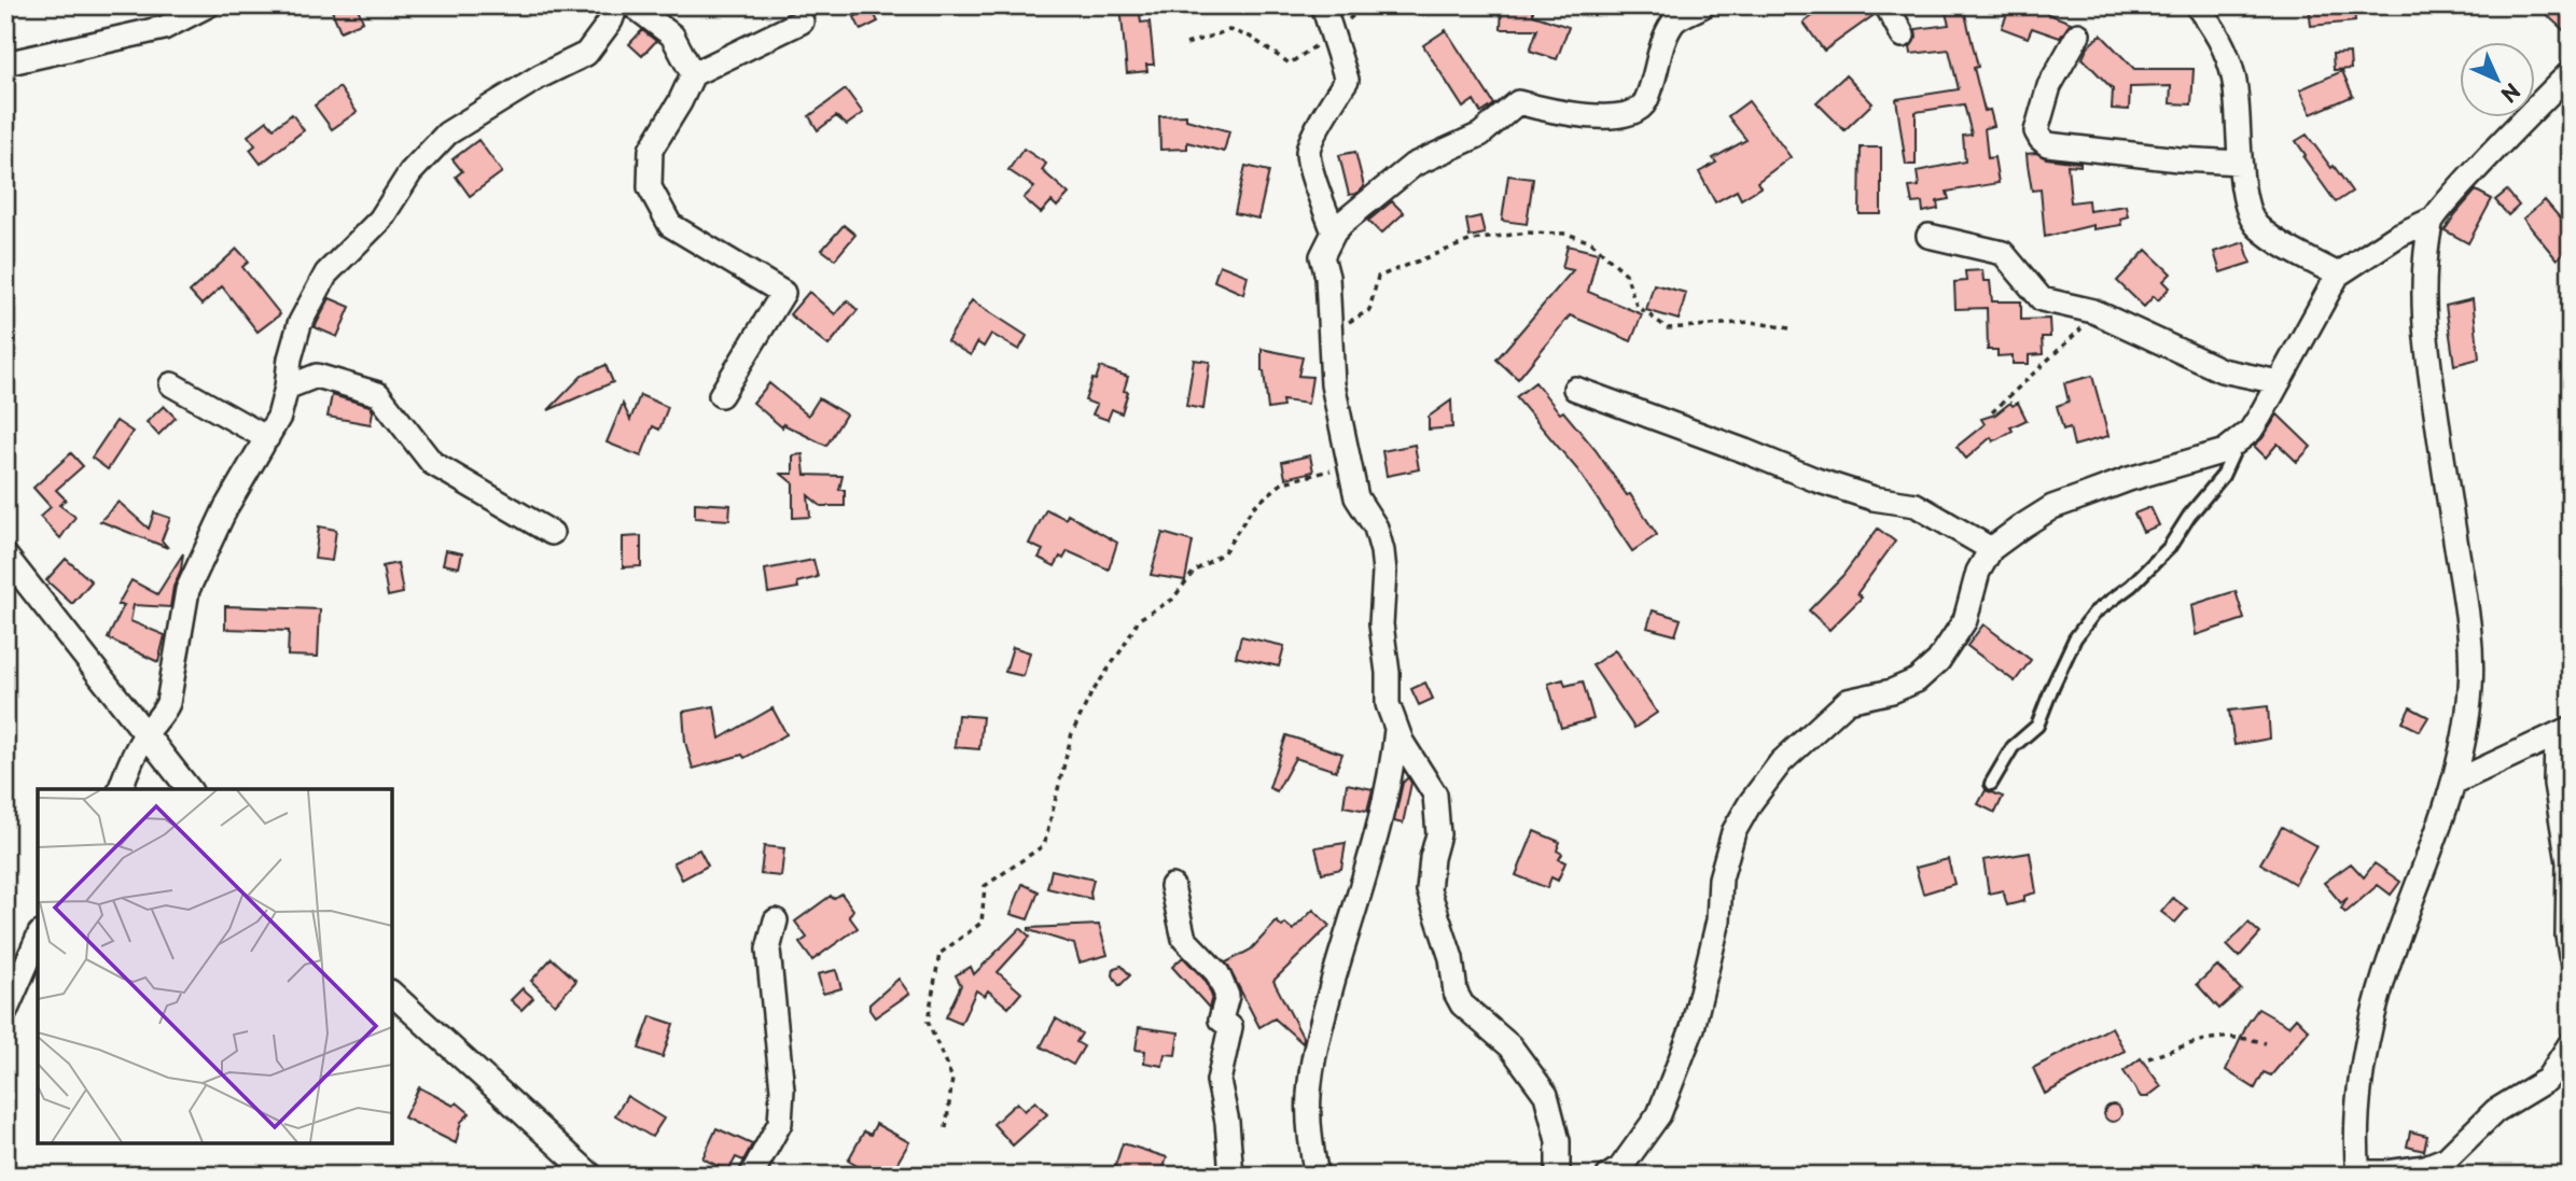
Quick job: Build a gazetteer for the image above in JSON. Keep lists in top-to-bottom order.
{
  "north": "bottom right"
}
